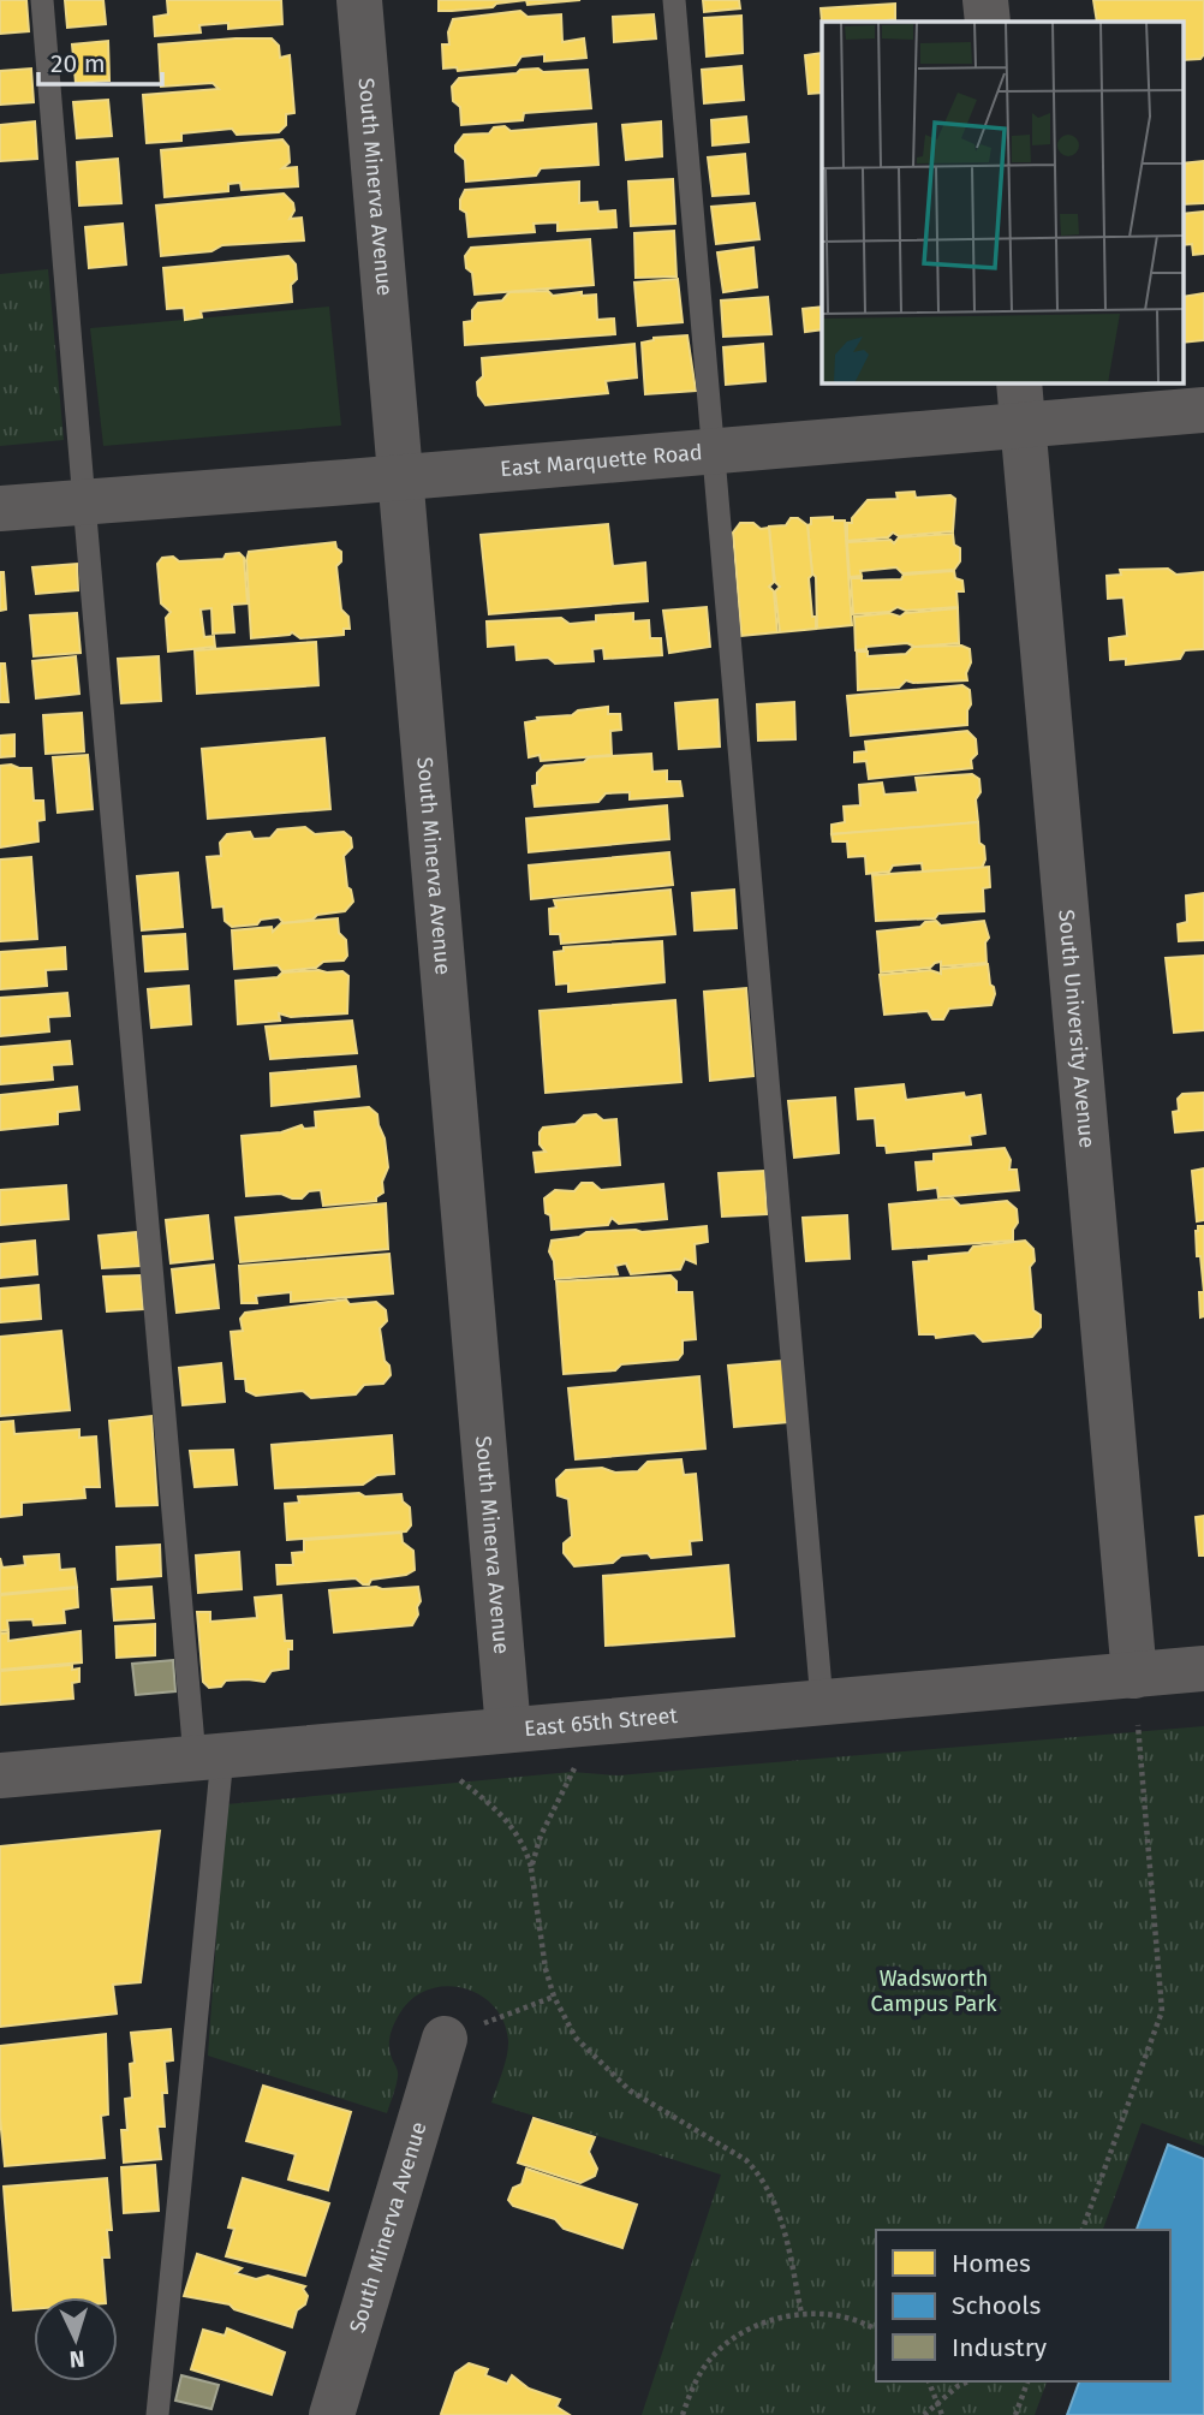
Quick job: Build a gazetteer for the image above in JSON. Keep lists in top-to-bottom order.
{
  "streets": {
    "street": [
      "South Minerva Avenue",
      "East Marquette Road",
      "South University Avenue",
      "East 65th Street"
    ]
  },
  "crossings": [
    ["South Minerva Avenue", "East Marquette Road"],
    ["South Minerva Avenue", "East 65th Street"],
    ["East Marquette Road", "South University Avenue"],
    ["South University Avenue", "East 65th Street"]
  ],
  "parks": ["Wadsworth Campus Park"],
  "legend": ["Homes", "Schools", "Industry"],
  "scale_bar": "20 m",
  "north": "bottom"
}
